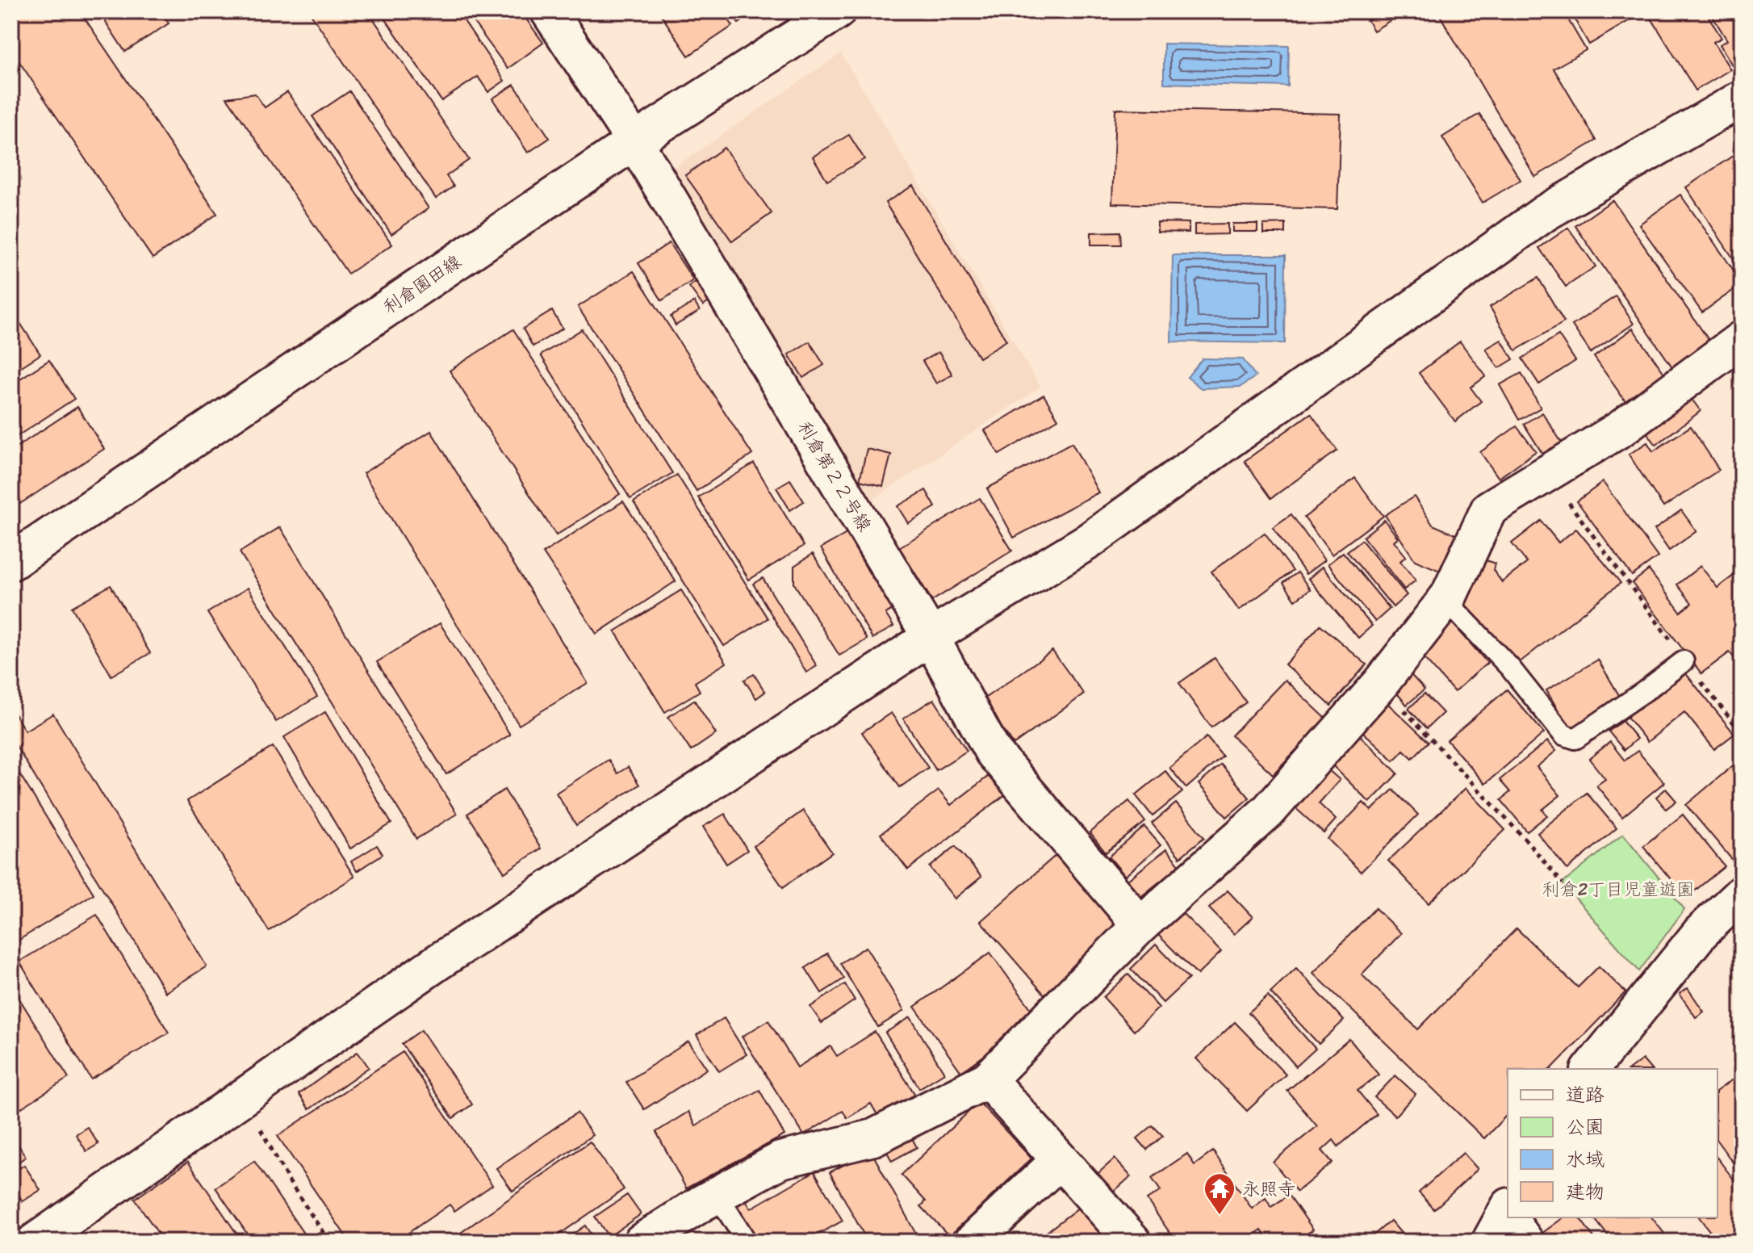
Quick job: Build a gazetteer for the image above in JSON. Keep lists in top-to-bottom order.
{
  "streets": {
    "street": ["利倉園田線", "利倉第２２号線"]
  },
  "crossings": [
    ["利倉園田線", "利倉第２２号線"]
  ],
  "parks": ["利倉2丁目児童遊園"],
  "places": {
    "temple": ["永照寺"]
  },
  "legend": [
    "道路",
    "公園",
    "水域",
    "建物"
  ]
}
